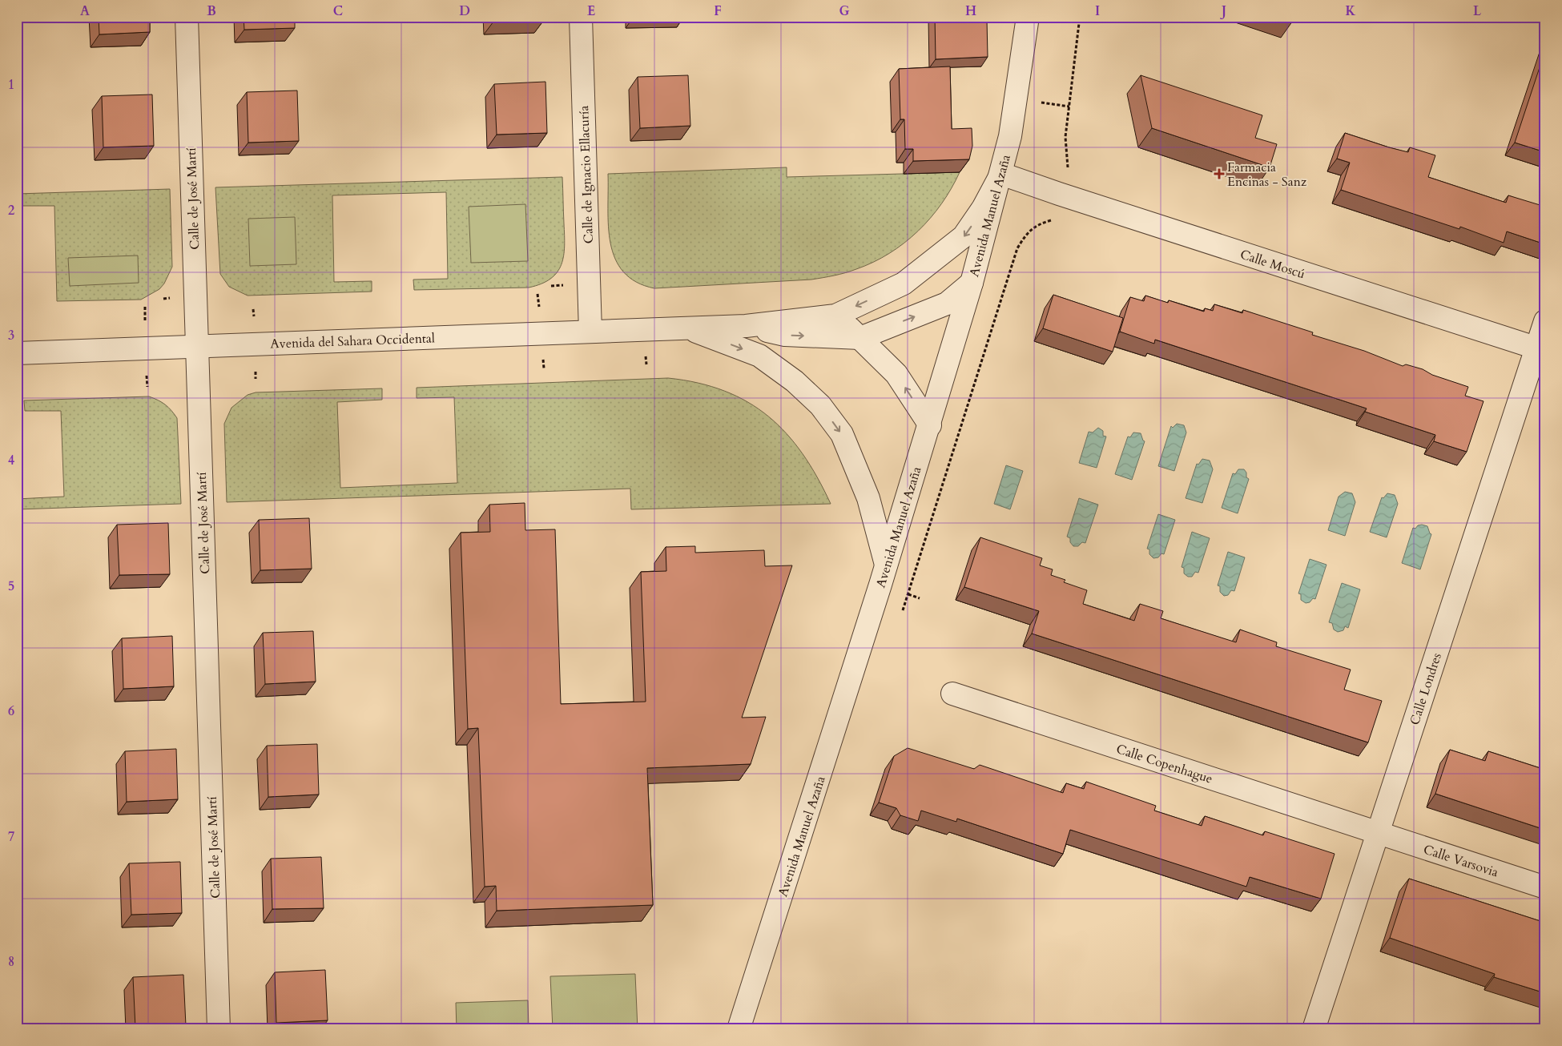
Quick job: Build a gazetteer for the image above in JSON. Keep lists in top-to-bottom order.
{
  "streets": {
    "street": [
      "Calle de Ignacio Ellacuría",
      "Calle de José Martí",
      "Avenida Manuel Azaña",
      "Calle Moscú",
      "Avenida del Sahara Occidental",
      "Calle Londres",
      "Calle Copenhague",
      "Calle Varsovia"
    ]
  },
  "crossings": [
    ["Calle de Ignacio Ellacuría", "Avenida del Sahara Occidental"],
    ["Calle de José Martí", "Avenida del Sahara Occidental"],
    ["Avenida Manuel Azaña", "Calle Moscú"],
    ["Avenida Manuel Azaña", "Avenida del Sahara Occidental"],
    ["Calle Moscú", "Avenida del Sahara Occidental"],
    ["Calle Moscú", "Calle Londres"],
    ["Calle Londres", "Calle Copenhague"],
    ["Calle Londres", "Calle Varsovia"],
    ["Calle Copenhague", "Calle Varsovia"]
  ],
  "places": {
    "health": ["Farmacia Encinas - Sanz"]
  },
  "grid": {
    "columns": [
      "A",
      "B",
      "C",
      "D",
      "E",
      "F",
      "G",
      "H",
      "I",
      "J",
      "K",
      "L"
    ],
    "rows": [
      "1",
      "2",
      "3",
      "4",
      "5",
      "6",
      "7",
      "8"
    ]
  }
}
